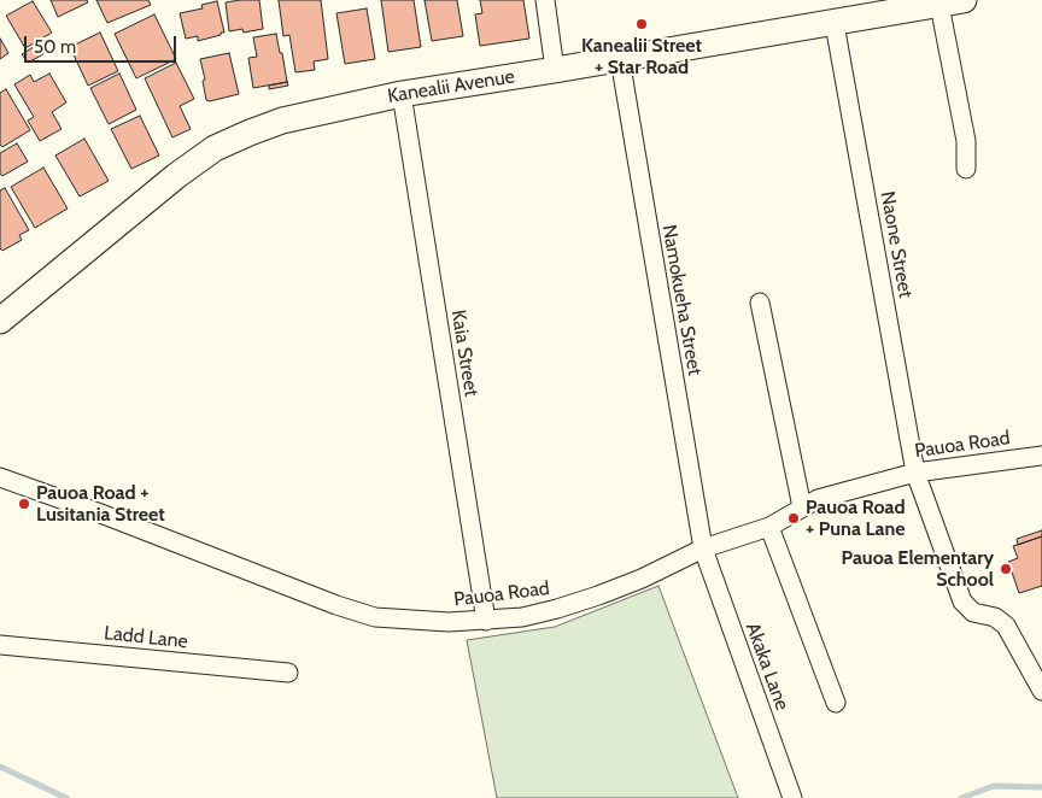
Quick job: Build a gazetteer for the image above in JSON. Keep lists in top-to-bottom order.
{
  "streets": {
    "street": [
      "Kanealii Avenue",
      "Naone Street",
      "Namokueha Street",
      "Kaia Street",
      "Pauoa Road",
      "Ladd Lane",
      "Akaka Lane"
    ]
  },
  "crossings": [
    ["Kanealii Avenue", "Naone Street"],
    ["Kanealii Avenue", "Namokueha Street"],
    ["Kanealii Avenue", "Kaia Street"],
    ["Naone Street", "Pauoa Road"],
    ["Namokueha Street", "Pauoa Road"],
    ["Namokueha Street", "Akaka Lane"],
    ["Kaia Street", "Pauoa Road"],
    ["Pauoa Road", "Akaka Lane"]
  ],
  "places": [
    "Kanealii Street + Star Road",
    "Pauoa Road + Lusitania Street",
    "Pauoa Road + Puna Lane",
    "Pauoa Elementary School"
  ],
  "scale_bar": "50 m"
}
